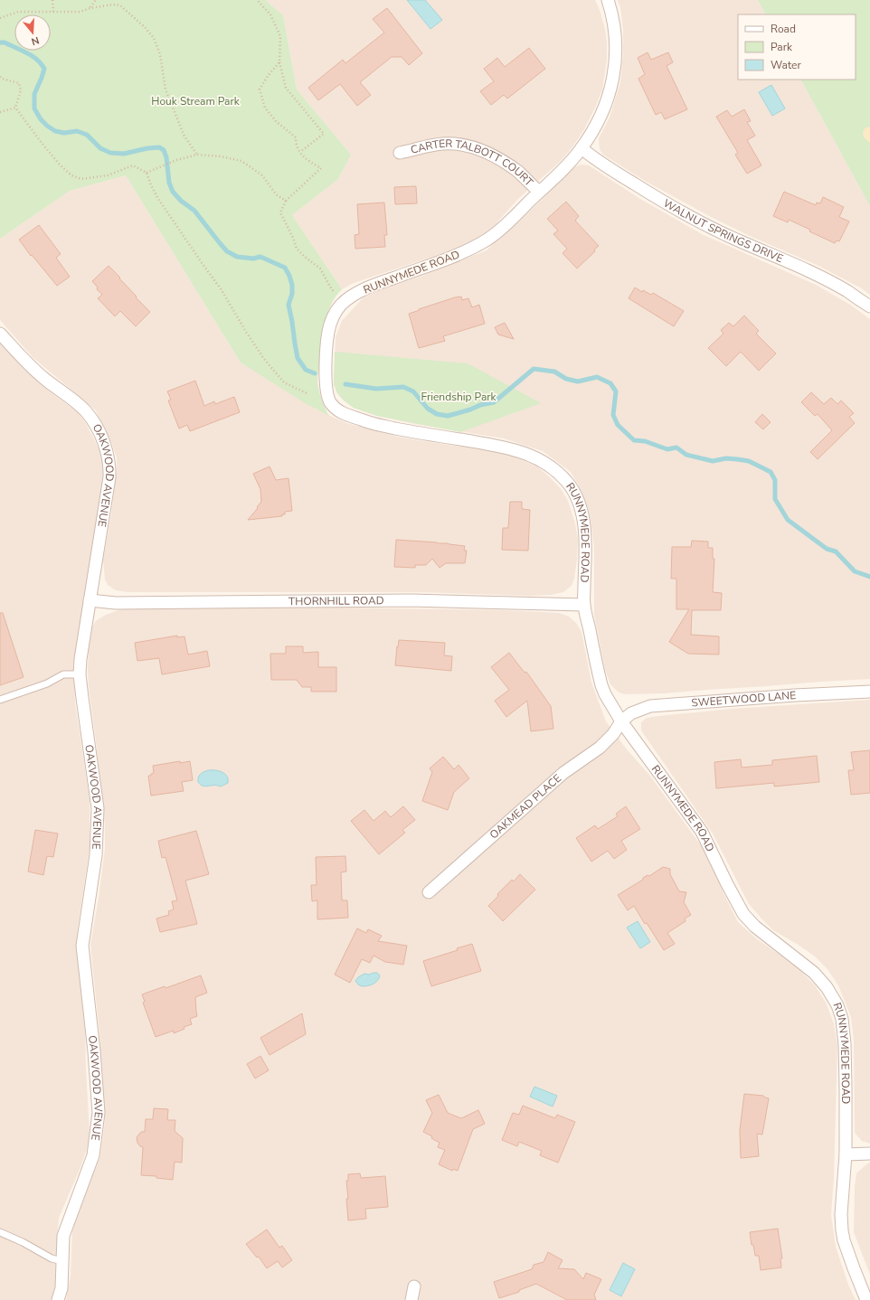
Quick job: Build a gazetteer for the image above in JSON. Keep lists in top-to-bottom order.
{
  "streets": {
    "street": [
      "CARTER TALBOTT COURT",
      "WALNUT SPRINGS DRIVE",
      "RUNNYMEDE ROAD",
      "OAKWOOD AVENUE",
      "THORNHILL ROAD",
      "SWEETWOOD LANE",
      "OAKMEAD PLACE"
    ]
  },
  "crossings": [
    ["CARTER TALBOTT COURT", "RUNNYMEDE ROAD"],
    ["WALNUT SPRINGS DRIVE", "RUNNYMEDE ROAD"],
    ["RUNNYMEDE ROAD", "THORNHILL ROAD"],
    ["RUNNYMEDE ROAD", "SWEETWOOD LANE"],
    ["RUNNYMEDE ROAD", "OAKMEAD PLACE"],
    ["OAKWOOD AVENUE", "THORNHILL ROAD"],
    ["SWEETWOOD LANE", "OAKMEAD PLACE"]
  ],
  "parks": ["Houk Stream Park", "Friendship Park"],
  "legend": ["Road", "Park", "Water"],
  "north": "bottom"
}
